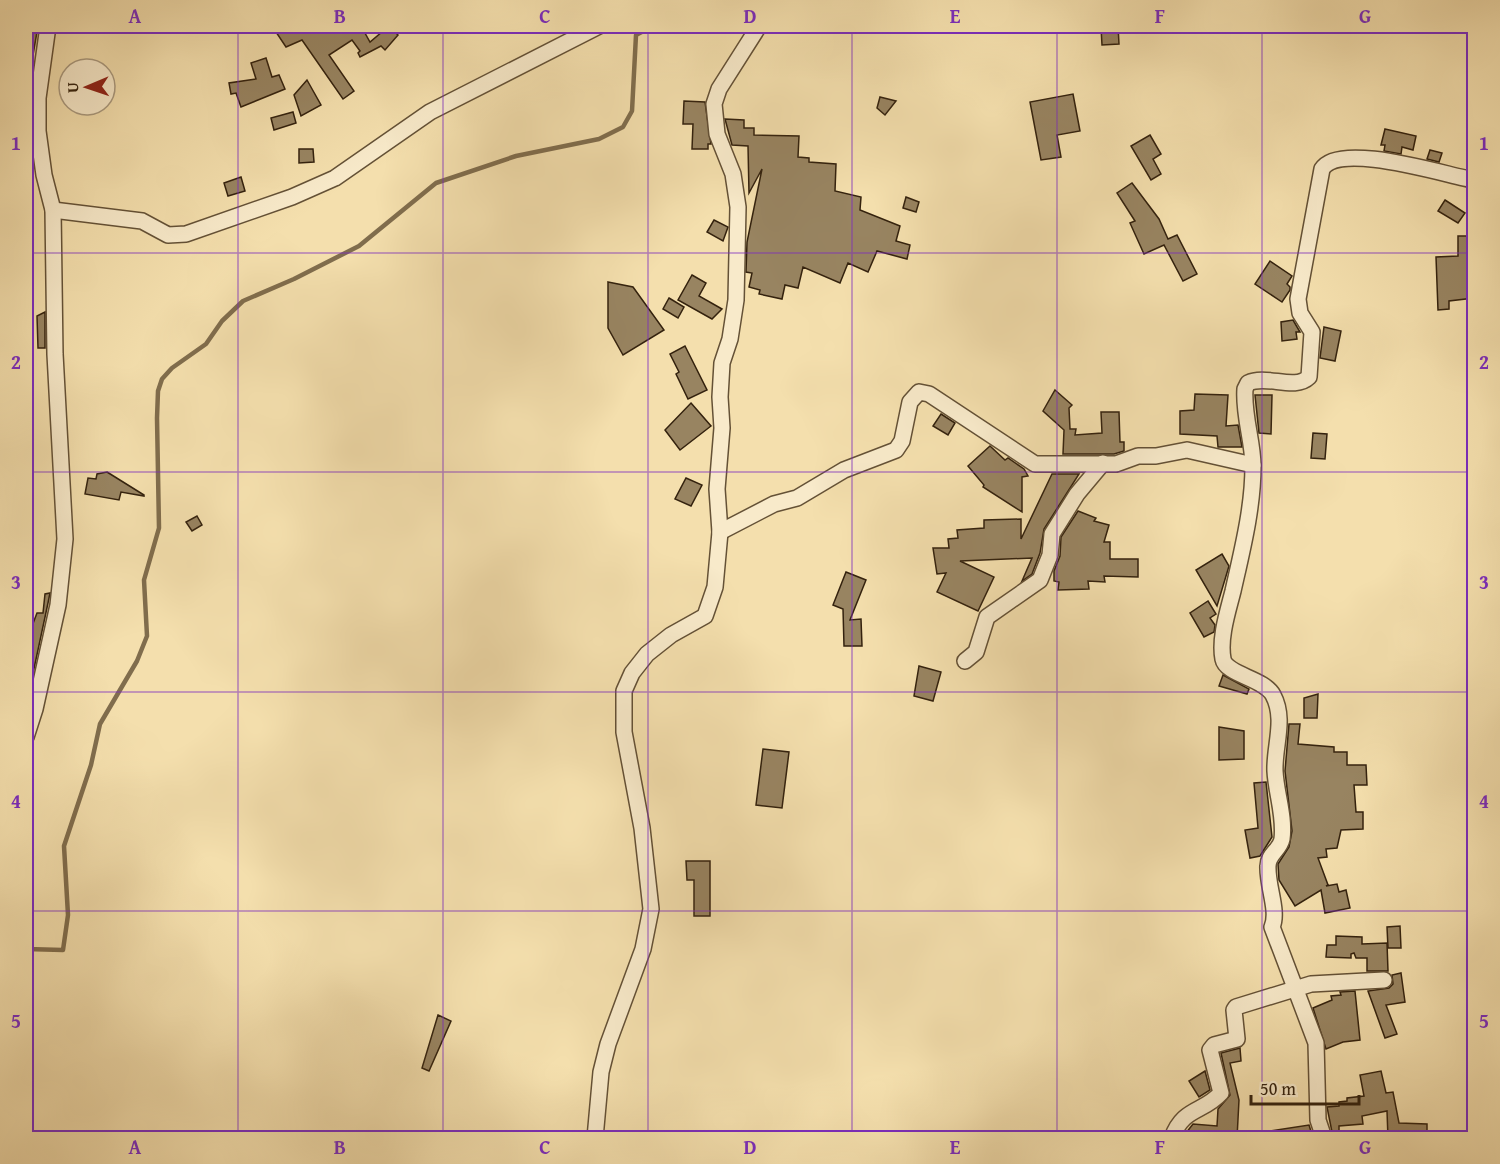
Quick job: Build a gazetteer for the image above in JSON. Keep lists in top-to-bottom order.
{
  "scale_bar": "50 m",
  "north": "left",
  "grid": {
    "columns": [
      "A",
      "B",
      "C",
      "D",
      "E",
      "F",
      "G"
    ],
    "rows": [
      "1",
      "2",
      "3",
      "4",
      "5"
    ]
  }
}
